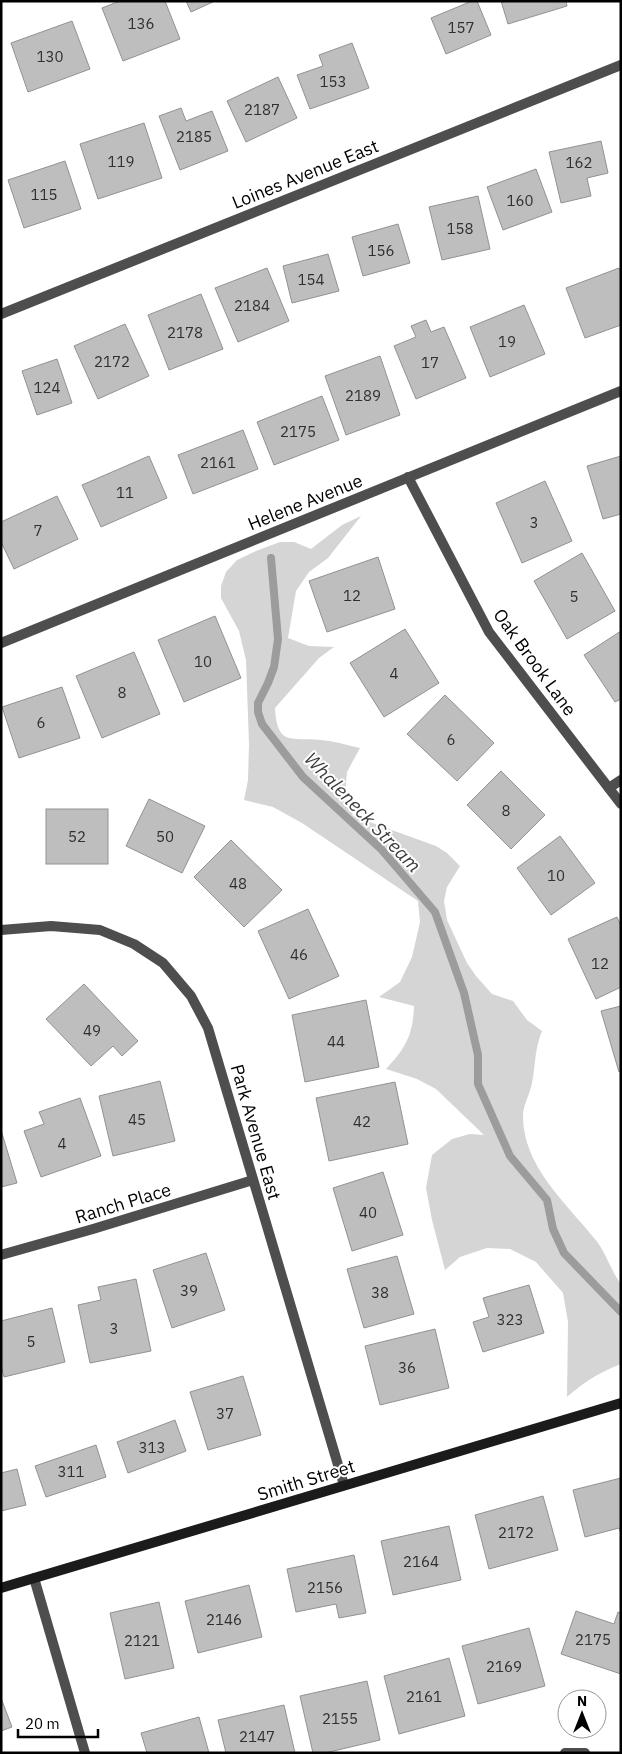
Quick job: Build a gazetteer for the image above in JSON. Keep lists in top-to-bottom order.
{
  "streets": {
    "street": [
      "Loines Avenue East",
      "Helene Avenue",
      "Oak Brook Lane",
      "Park Avenue East",
      "Ranch Place",
      "Smith Street"
    ]
  },
  "crossings": [
    ["Helene Avenue", "Oak Brook Lane"],
    ["Park Avenue East", "Ranch Place"],
    ["Park Avenue East", "Smith Street"]
  ],
  "water": ["Whaleneck Stream"],
  "house_numbers": [
    "136",
    "157",
    "130",
    "153",
    "2187",
    "2185",
    "119",
    "162",
    "115",
    "160",
    "158",
    "156",
    "154",
    "2184",
    "2178",
    "19",
    "2172",
    "17",
    "124",
    "2189",
    "2175",
    "2161",
    "11",
    "3",
    "7",
    "12",
    "5",
    "10",
    "4",
    "8",
    "6",
    "6",
    "8",
    "52",
    "50",
    "10",
    "48",
    "46",
    "12",
    "49",
    "44",
    "45",
    "42",
    "4",
    "40",
    "39",
    "38",
    "323",
    "3",
    "5",
    "36",
    "37",
    "313",
    "311",
    "2172",
    "2164",
    "2156",
    "2146",
    "2175",
    "2121",
    "2169",
    "2161",
    "2155",
    "2147"
  ],
  "scale_bar": "20 m",
  "north": "top"
}
